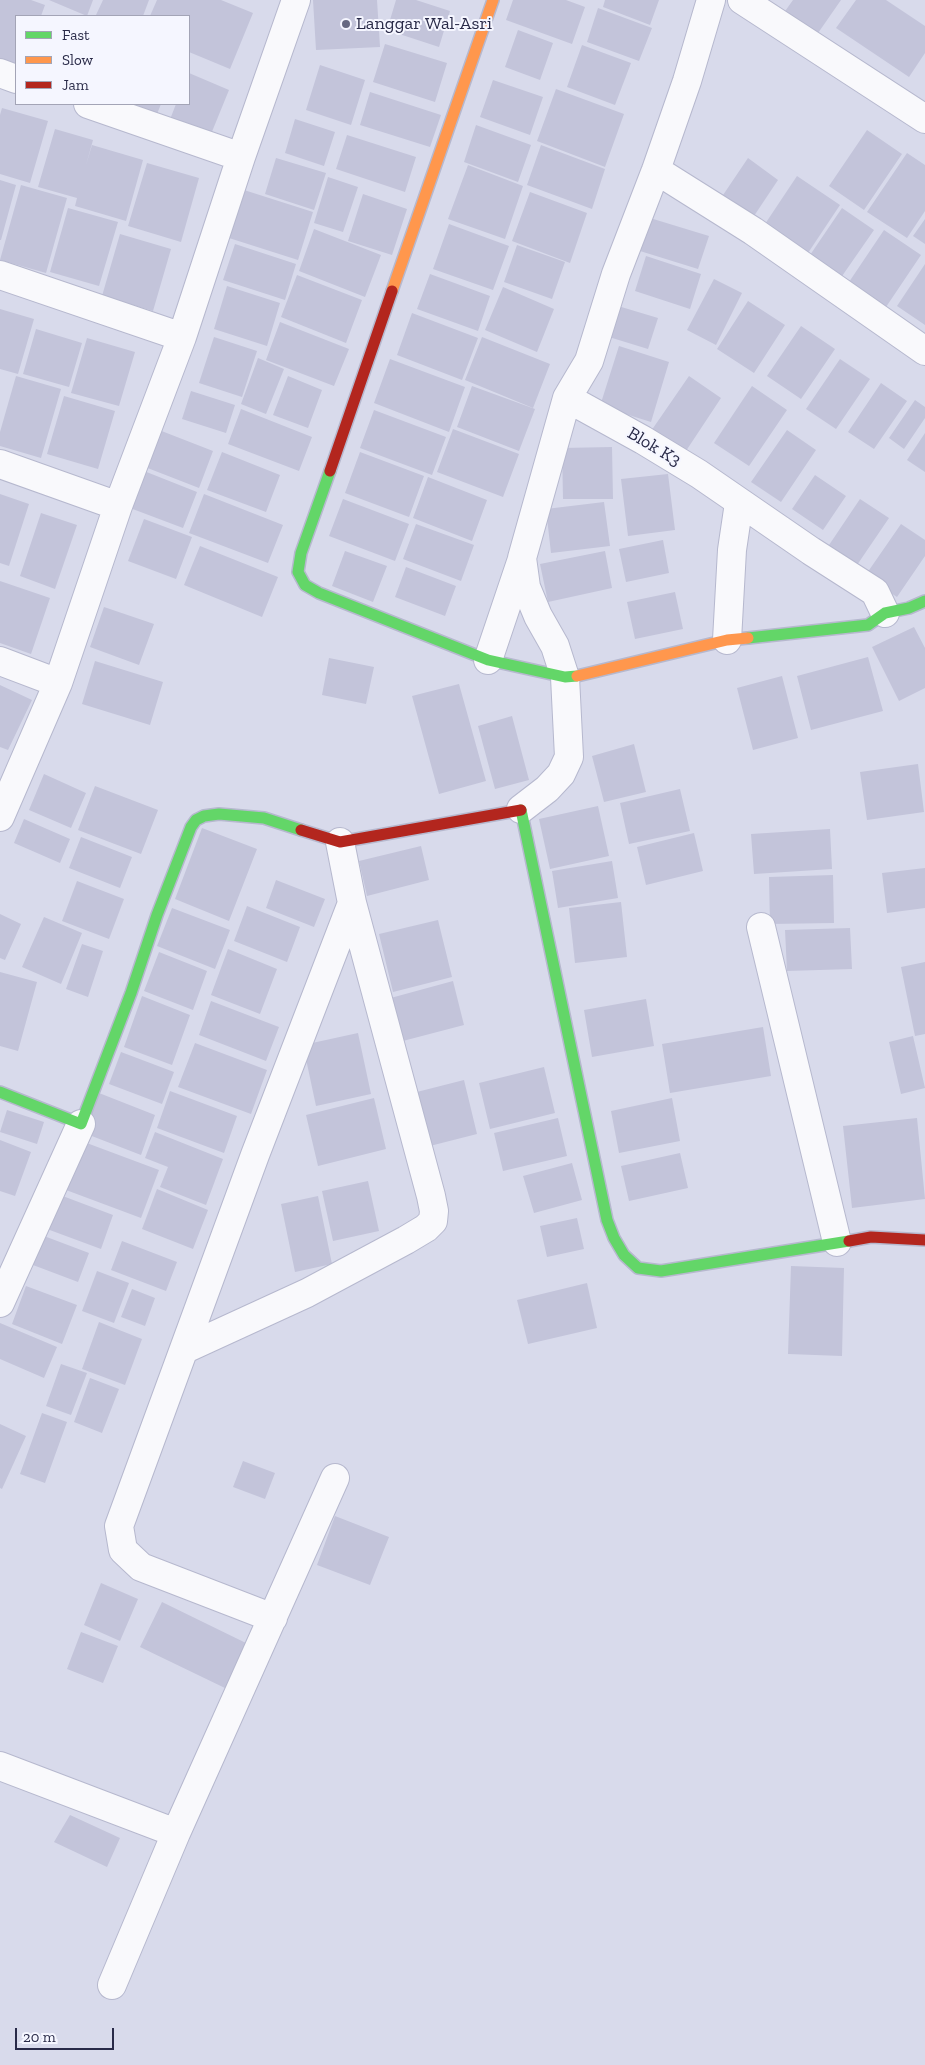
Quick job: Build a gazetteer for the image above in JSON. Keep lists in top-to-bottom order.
{
  "streets": {
    "street": ["Blok K3"]
  },
  "places": ["Langgar Wal-Asri"],
  "legend": ["Fast", "Slow", "Jam"],
  "scale_bar": "20 m"
}
